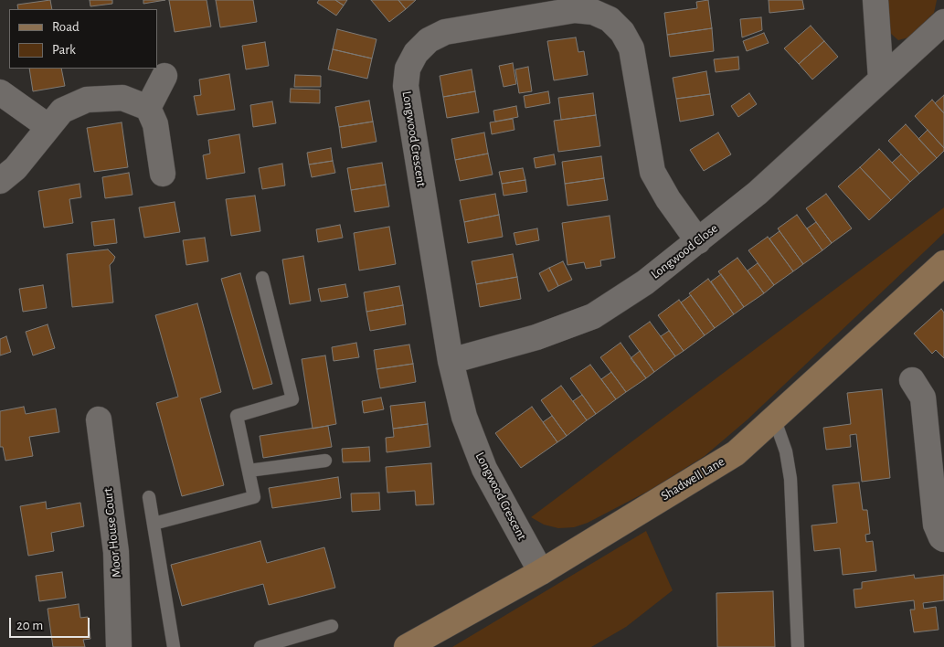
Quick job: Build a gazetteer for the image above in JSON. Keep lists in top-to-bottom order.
{
  "streets": {
    "street": [
      "Longwood Crescent",
      "Longwood Close",
      "Shadwell Lane",
      "Moor House Court"
    ]
  },
  "crossings": [
    ["Longwood Crescent", "Longwood Close"],
    ["Longwood Crescent", "Shadwell Lane"]
  ],
  "legend": ["Road", "Park"],
  "scale_bar": "20 m"
}
